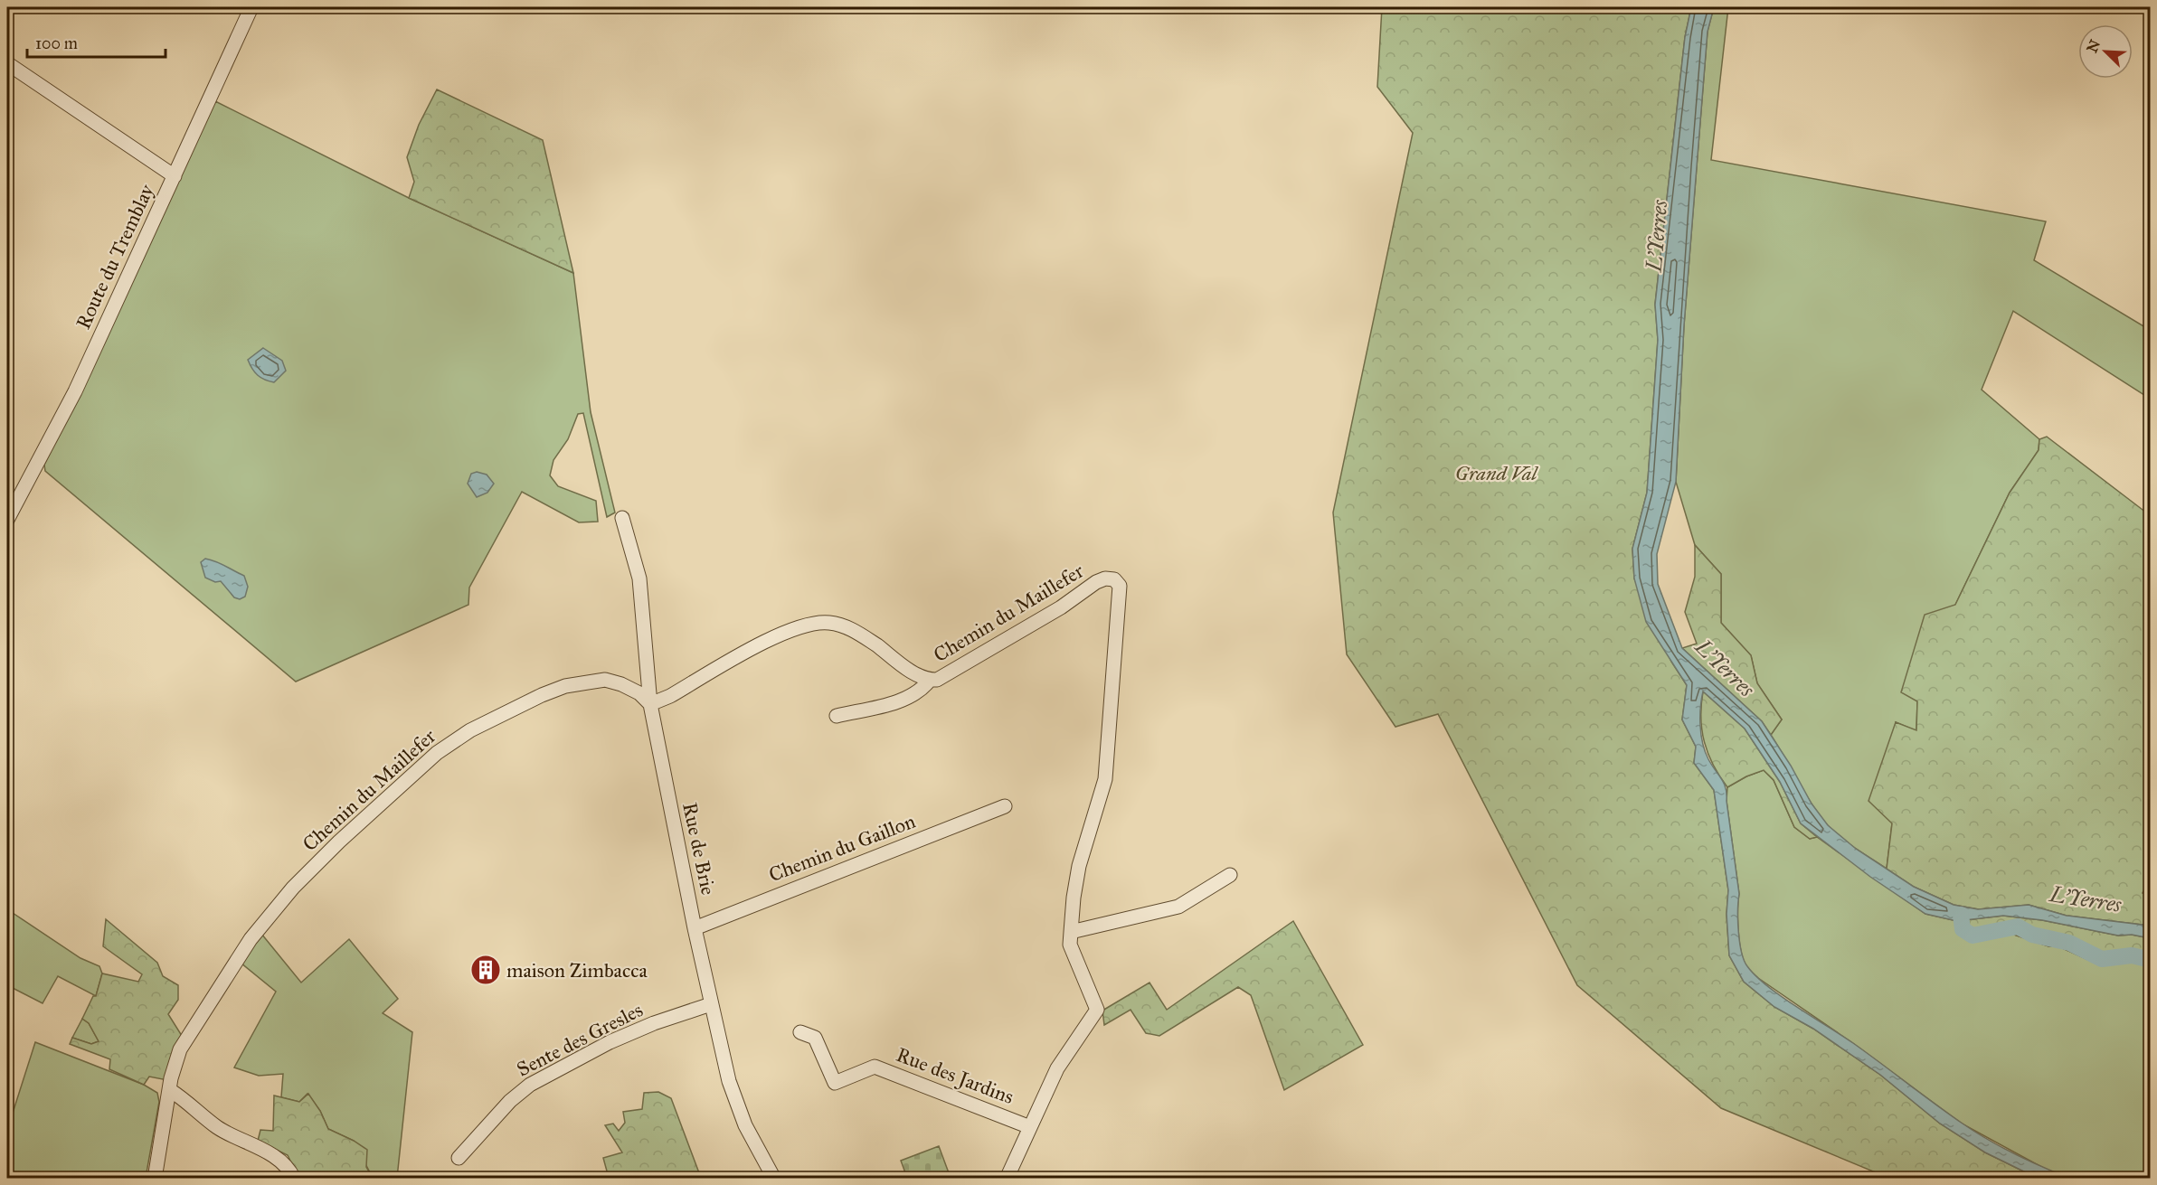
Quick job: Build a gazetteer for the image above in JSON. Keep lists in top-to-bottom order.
{
  "streets": {
    "street": [
      "Route du Tremblay",
      "Chemin du Maillefer",
      "Chemin du Gaillon",
      "Rue de Brie",
      "Sente des Gresles",
      "Rue des Jardins"
    ]
  },
  "crossings": [
    ["Chemin du Maillefer", "Rue de Brie"],
    ["Chemin du Gaillon", "Rue de Brie"],
    ["Rue de Brie", "Sente des Gresles"]
  ],
  "water": ["L'Yerres"],
  "parks": ["Grand Val"],
  "places": {
    "building": ["maison Zimbacca"]
  },
  "scale_bar": "100 m",
  "north": "top left"
}
